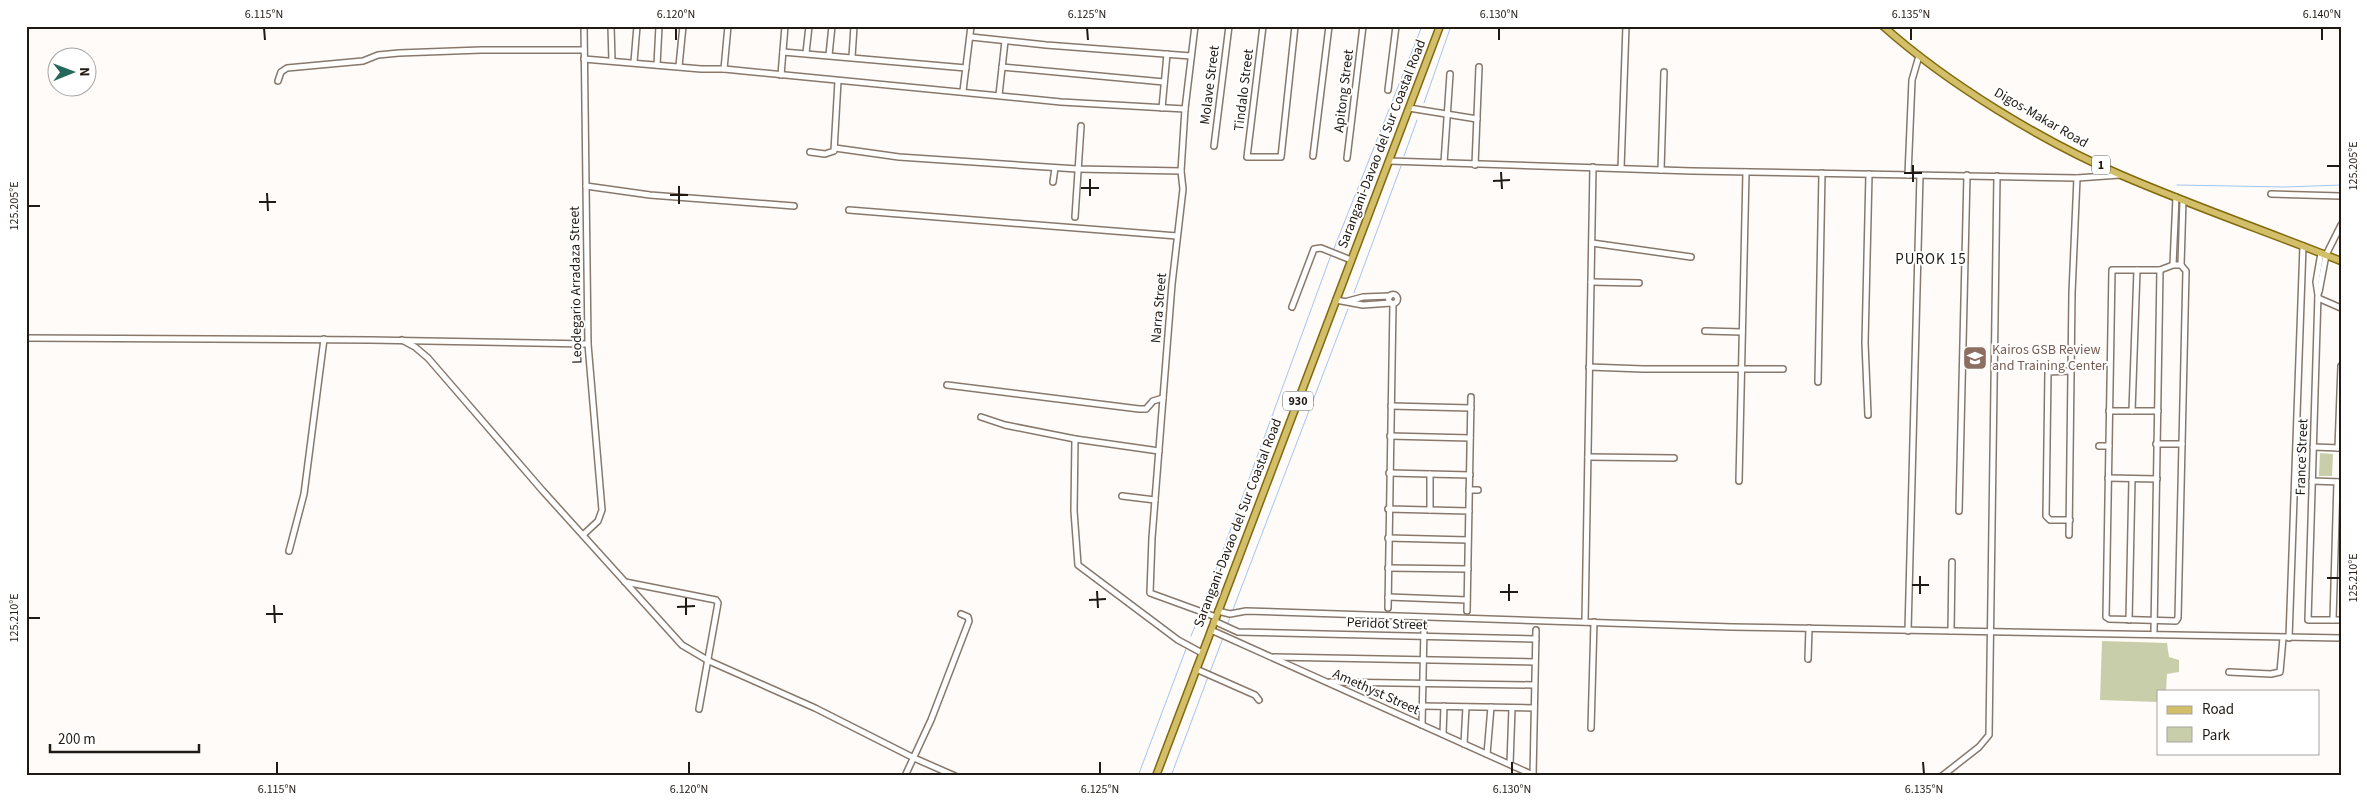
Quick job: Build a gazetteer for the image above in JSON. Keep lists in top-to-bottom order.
{
  "streets": {
    "main road": [
      "Digos-Makar Road",
      "Sarangani-Davao del Sur Coastal Road",
      "1",
      "930"
    ],
    "street": [
      "Molave Street",
      "Tindalo Street",
      "Apitong Street",
      "Leodegario Arradaza Street",
      "Narra Street",
      "France Street",
      "Peridot Street",
      "Amethyst Street"
    ]
  },
  "crossings": [
    ["Digos-Makar Road", "France Street"],
    ["Sarangani-Davao del Sur Coastal Road", "Narra Street"],
    ["Sarangani-Davao del Sur Coastal Road", "Amethyst Street"]
  ],
  "districts": ["PUROK 15"],
  "places": {
    "school or university": ["Kairos GSB Review and Training Center"]
  },
  "legend": ["Road", "Park"],
  "scale_bar": "200 m",
  "north": "right",
  "coordinates": [
    "6.115°N",
    "6.120°N",
    "6.125°N",
    "6.130°N",
    "6.135°N",
    "6.140°N",
    "125.205°E",
    "125.210°E"
  ]
}
